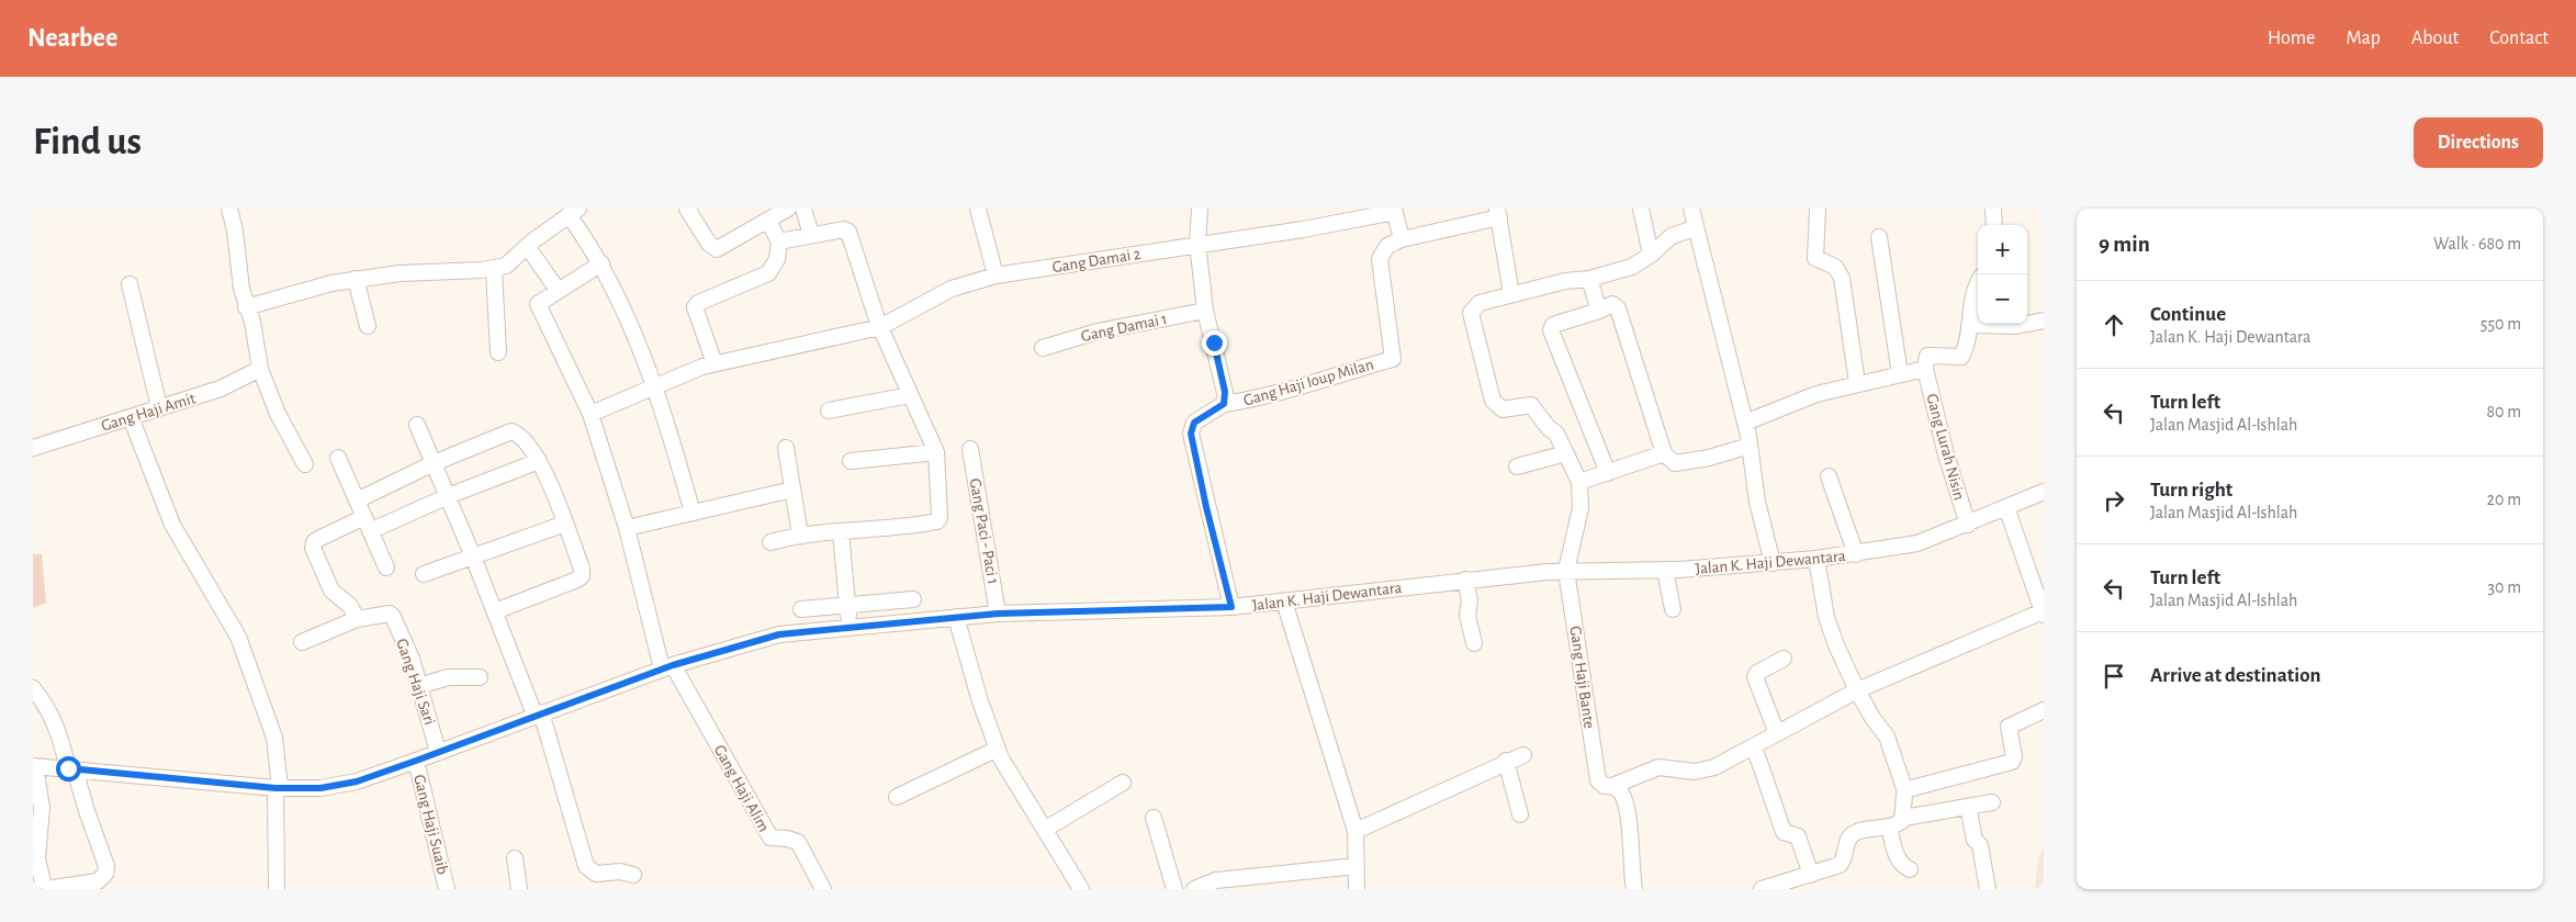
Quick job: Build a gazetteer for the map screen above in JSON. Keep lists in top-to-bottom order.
{
  "streets": {
    "street": [
      "Gang Damai 2",
      "Gang Damai 1",
      "Gang Haji Ioup Milan",
      "Gang Haji Amit",
      "Gang Lurah Nisin",
      "Gang Paci - Paci 1",
      "Jalan K. Haji Dewantara",
      "Gang Haji Bante",
      "Gang Haji Sari",
      "Gang Haji Alim",
      "Gang Haji Suaib"
    ]
  },
  "crossings": [
    ["Gang Lurah Nisin", "Jalan K. Haji Dewantara"],
    ["Gang Paci - Paci 1", "Jalan K. Haji Dewantara"],
    ["Jalan K. Haji Dewantara", "Gang Haji Bante"],
    ["Jalan K. Haji Dewantara", "Gang Haji Sari"],
    ["Jalan K. Haji Dewantara", "Gang Haji Alim"],
    ["Jalan K. Haji Dewantara", "Gang Haji Suaib"]
  ],
  "page": {
    "header": "Nearbee",
    "nav": [
      "Home",
      "Map",
      "About",
      "Contact"
    ],
    "buttons": "Directions",
    "title": "Find us",
    "heading": ["9 min", "Walk · 680 m"],
    "map_buttons": ["+", "−"],
    "list": [
      ["Continue", "Jalan K. Haji Dewantara", "550 m"],
      ["Turn left", "Jalan Masjid Al-Ishlah", "80 m"],
      ["Turn right", "Jalan Masjid Al-Ishlah", "20 m"],
      ["Turn left", "Jalan Masjid Al-Ishlah", "30 m"],
      "Arrive at destination"
    ]
  }
}
